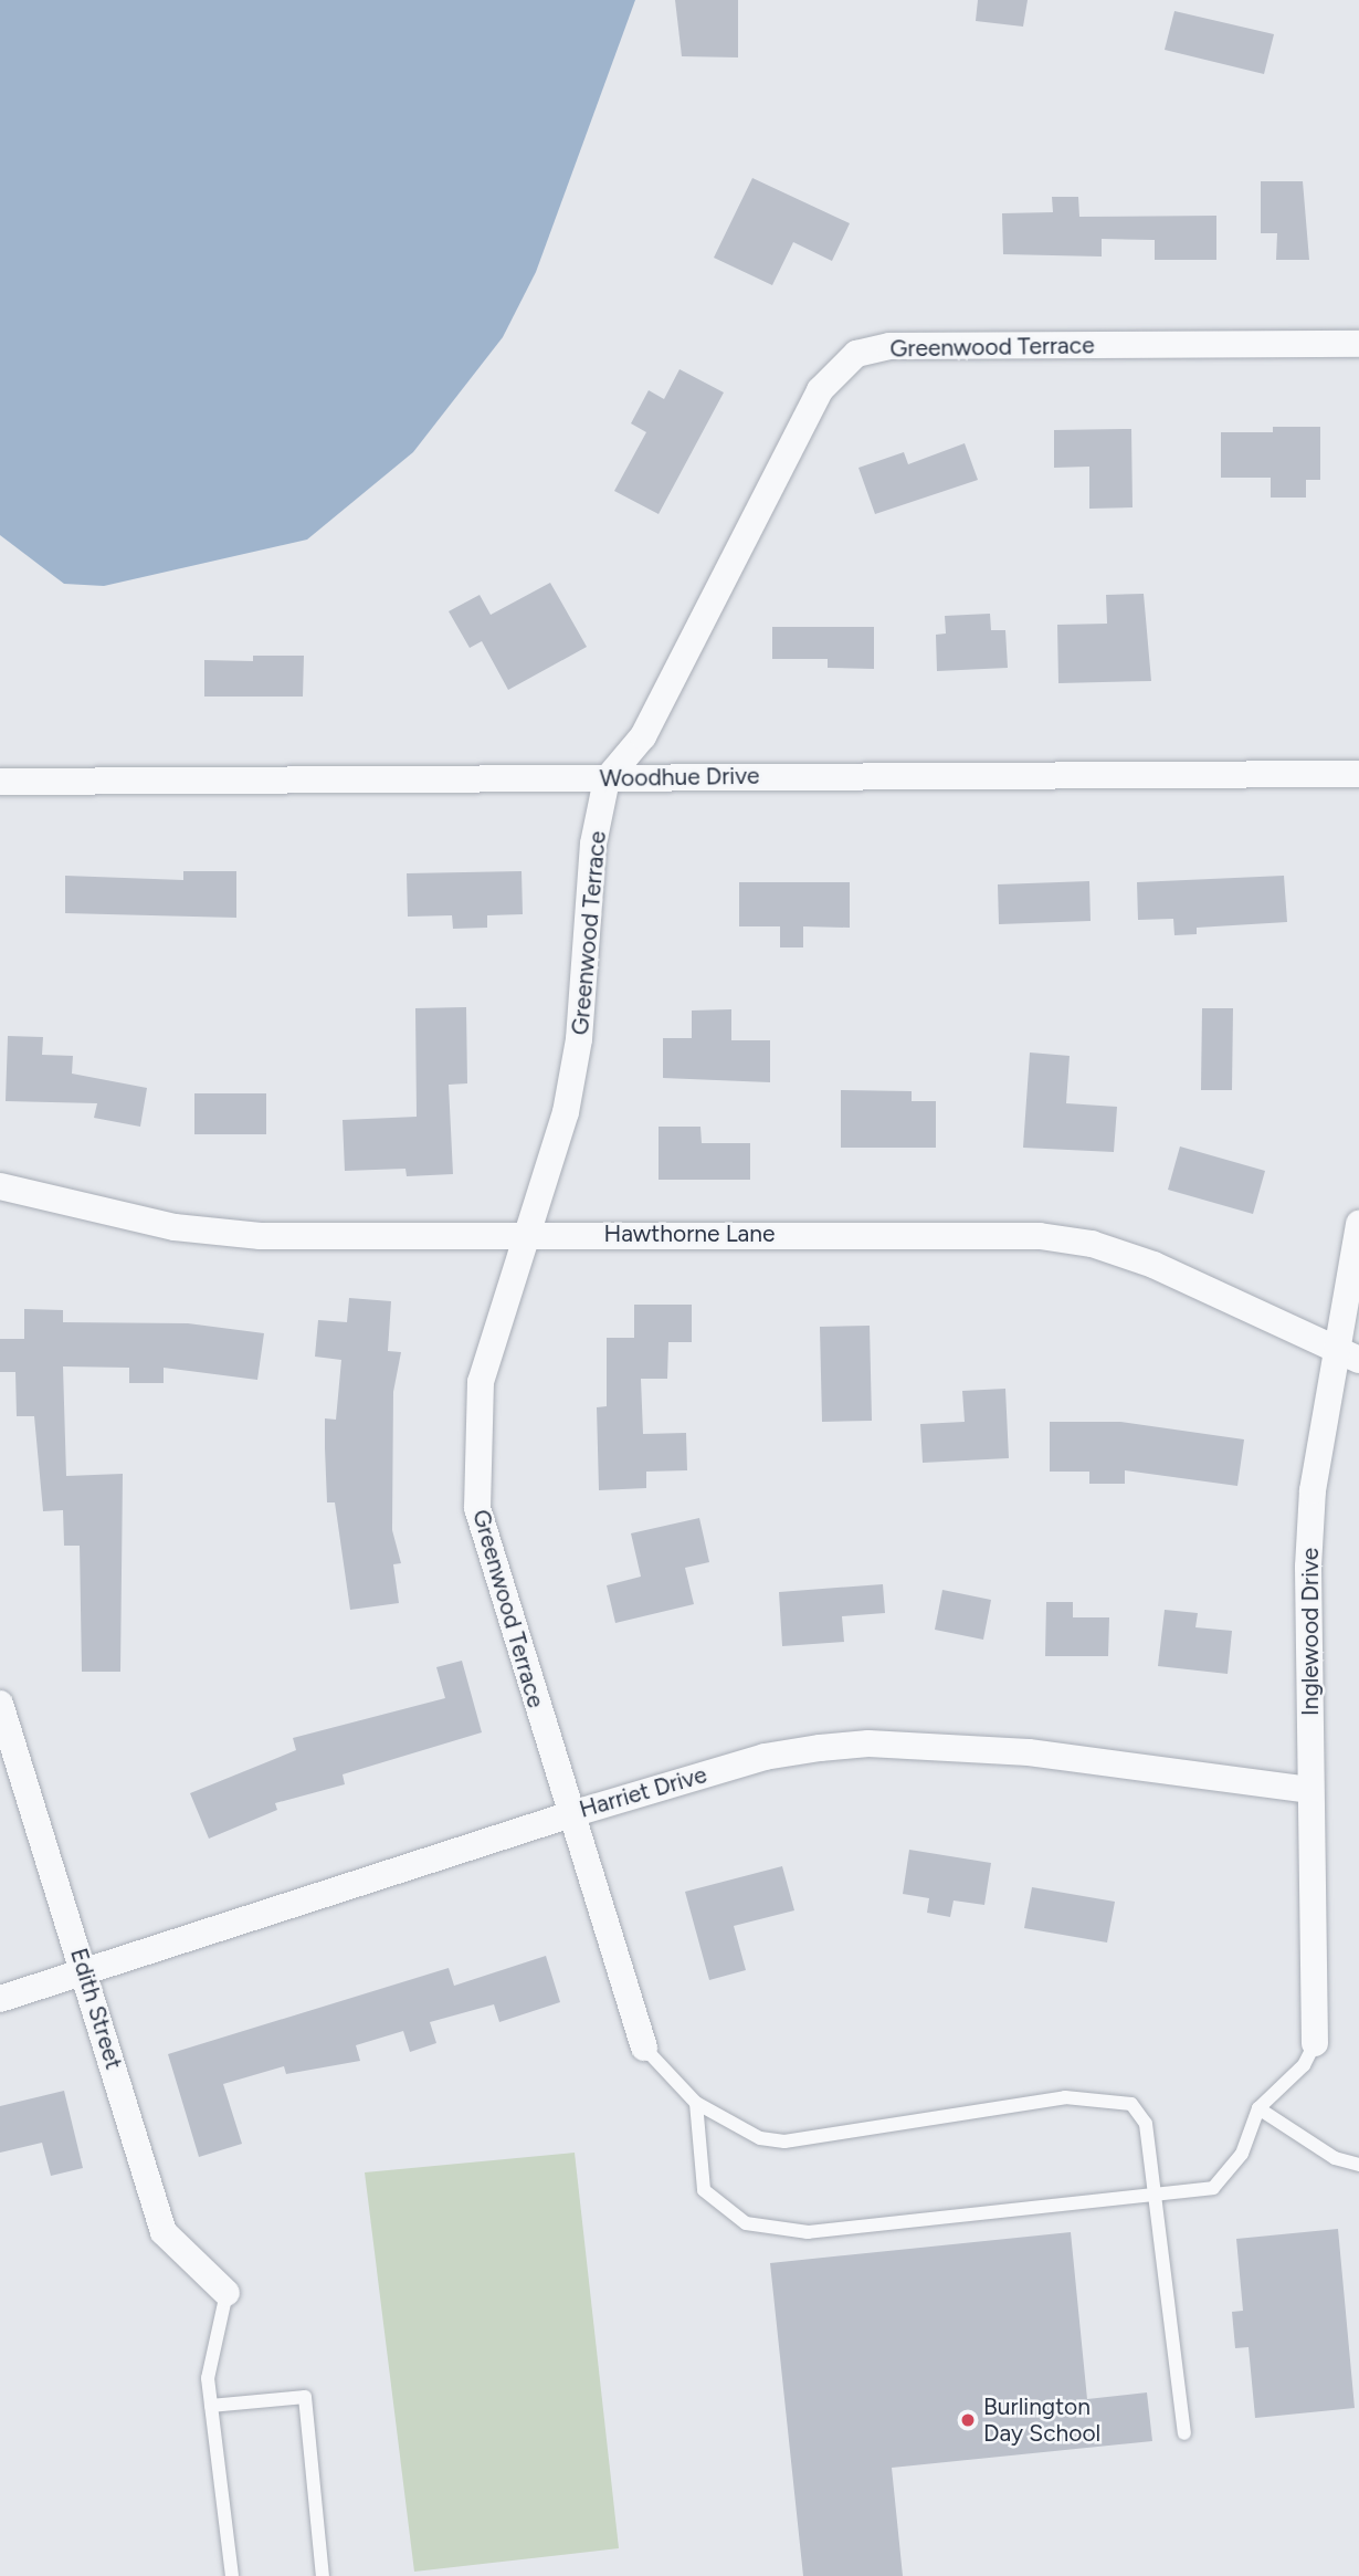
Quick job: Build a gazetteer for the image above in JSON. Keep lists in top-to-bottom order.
{
  "streets": {
    "street": [
      "Greenwood Terrace",
      "Woodhue Drive",
      "Hawthorne Lane",
      "Inglewood Drive",
      "Harriet Drive",
      "Edith Street"
    ]
  },
  "crossings": [
    ["Greenwood Terrace", "Woodhue Drive"],
    ["Greenwood Terrace", "Hawthorne Lane"],
    ["Greenwood Terrace", "Harriet Drive"],
    ["Hawthorne Lane", "Inglewood Drive"],
    ["Inglewood Drive", "Harriet Drive"],
    ["Harriet Drive", "Edith Street"]
  ],
  "places": ["Burlington Day School"]
}
